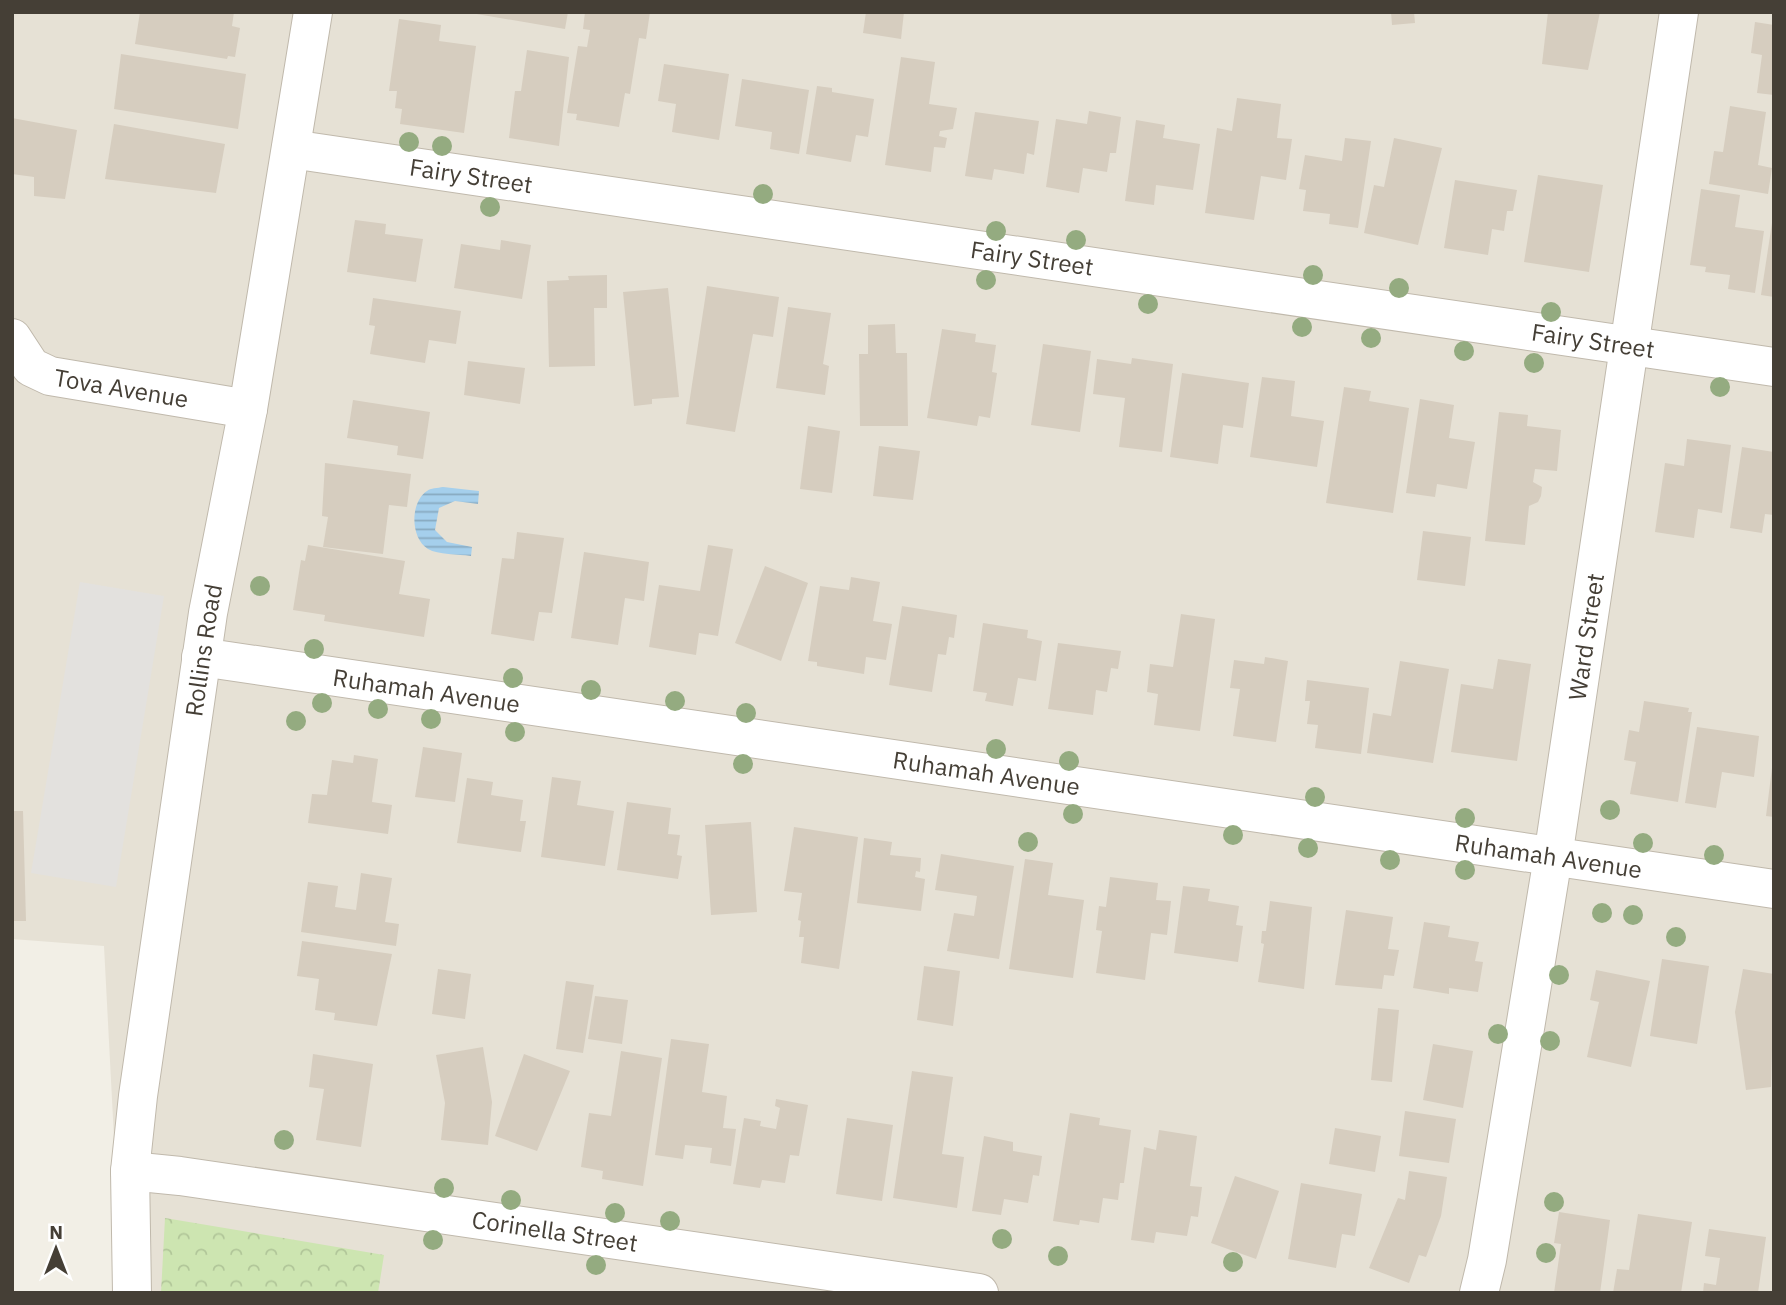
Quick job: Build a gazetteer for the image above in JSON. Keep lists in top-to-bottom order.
{
  "streets": {
    "street": [
      "Fairy Street",
      "Tova Avenue",
      "Ward Street",
      "Rollins Road",
      "Ruhamah Avenue",
      "Corinella Street"
    ]
  },
  "crossings": [
    ["Fairy Street", "Ward Street"],
    ["Fairy Street", "Rollins Road"],
    ["Tova Avenue", "Rollins Road"],
    ["Ward Street", "Ruhamah Avenue"],
    ["Rollins Road", "Ruhamah Avenue"],
    ["Rollins Road", "Corinella Street"]
  ],
  "north": "top"
}
